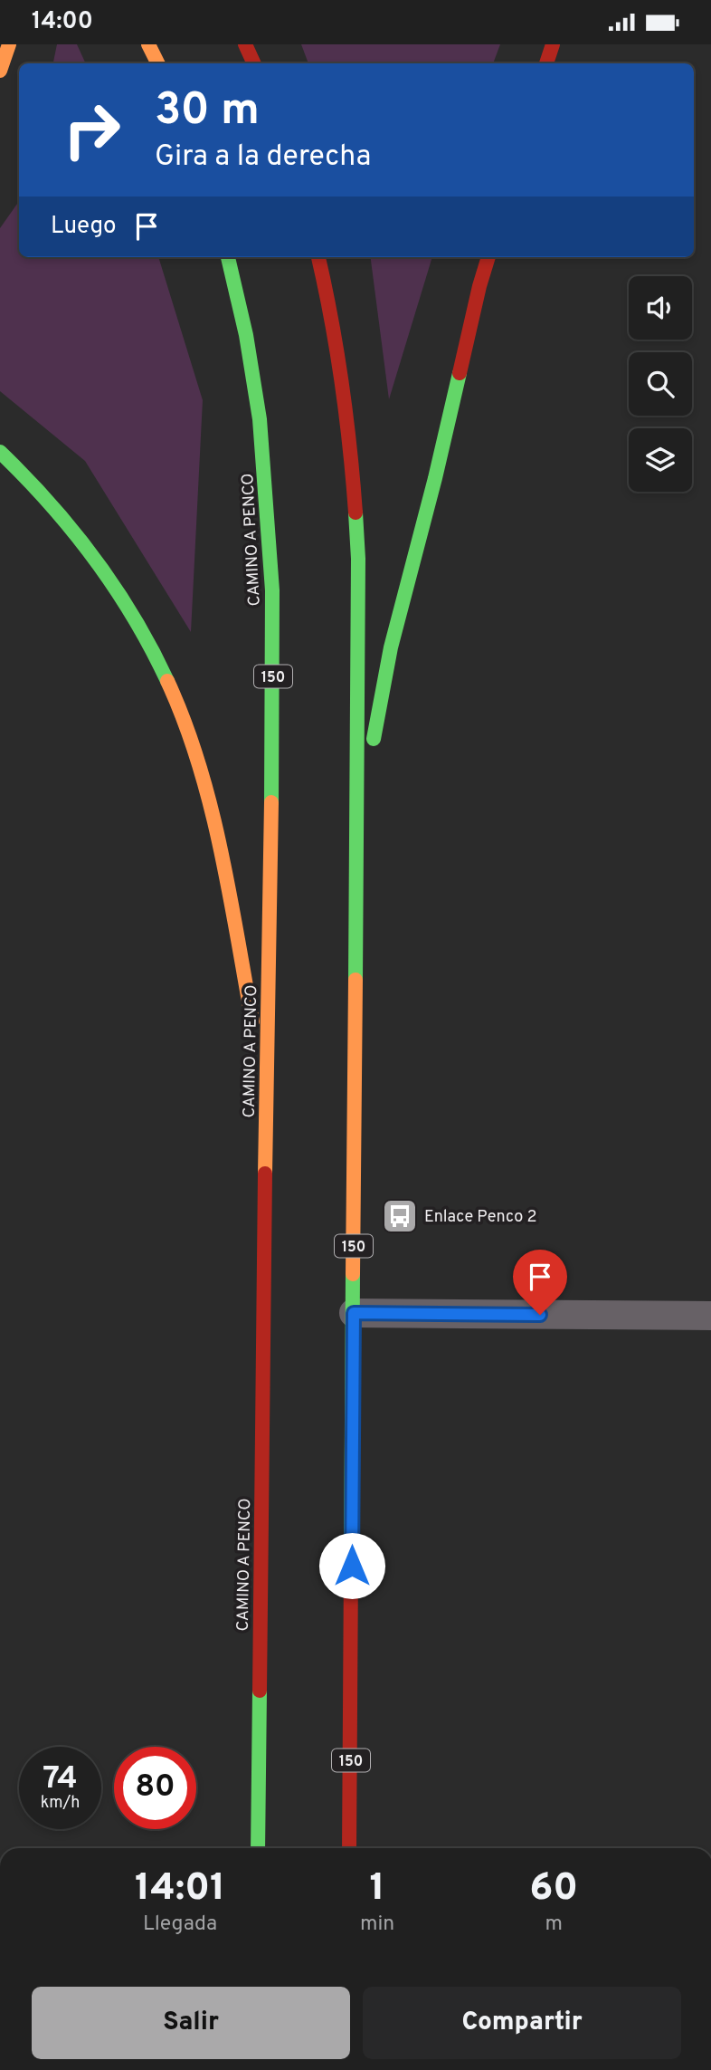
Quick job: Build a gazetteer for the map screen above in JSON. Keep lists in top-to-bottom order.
{
  "streets": {
    "highway": ["CAMINO A PENCO", "150"]
  },
  "places": {
    "bus stop": ["Enlace Penco 2"]
  },
  "page": {
    "status": "14:00",
    "turn": ["30 m", "Gira a la derecha"],
    "then": "Luego",
    "speed": "74 km/h",
    "limit": "80",
    "eta": [
      "14:01",
      "Llegada",
      "1",
      "min",
      "60",
      "m"
    ],
    "buttons": ["Salir", "Compartir"]
  }
}
